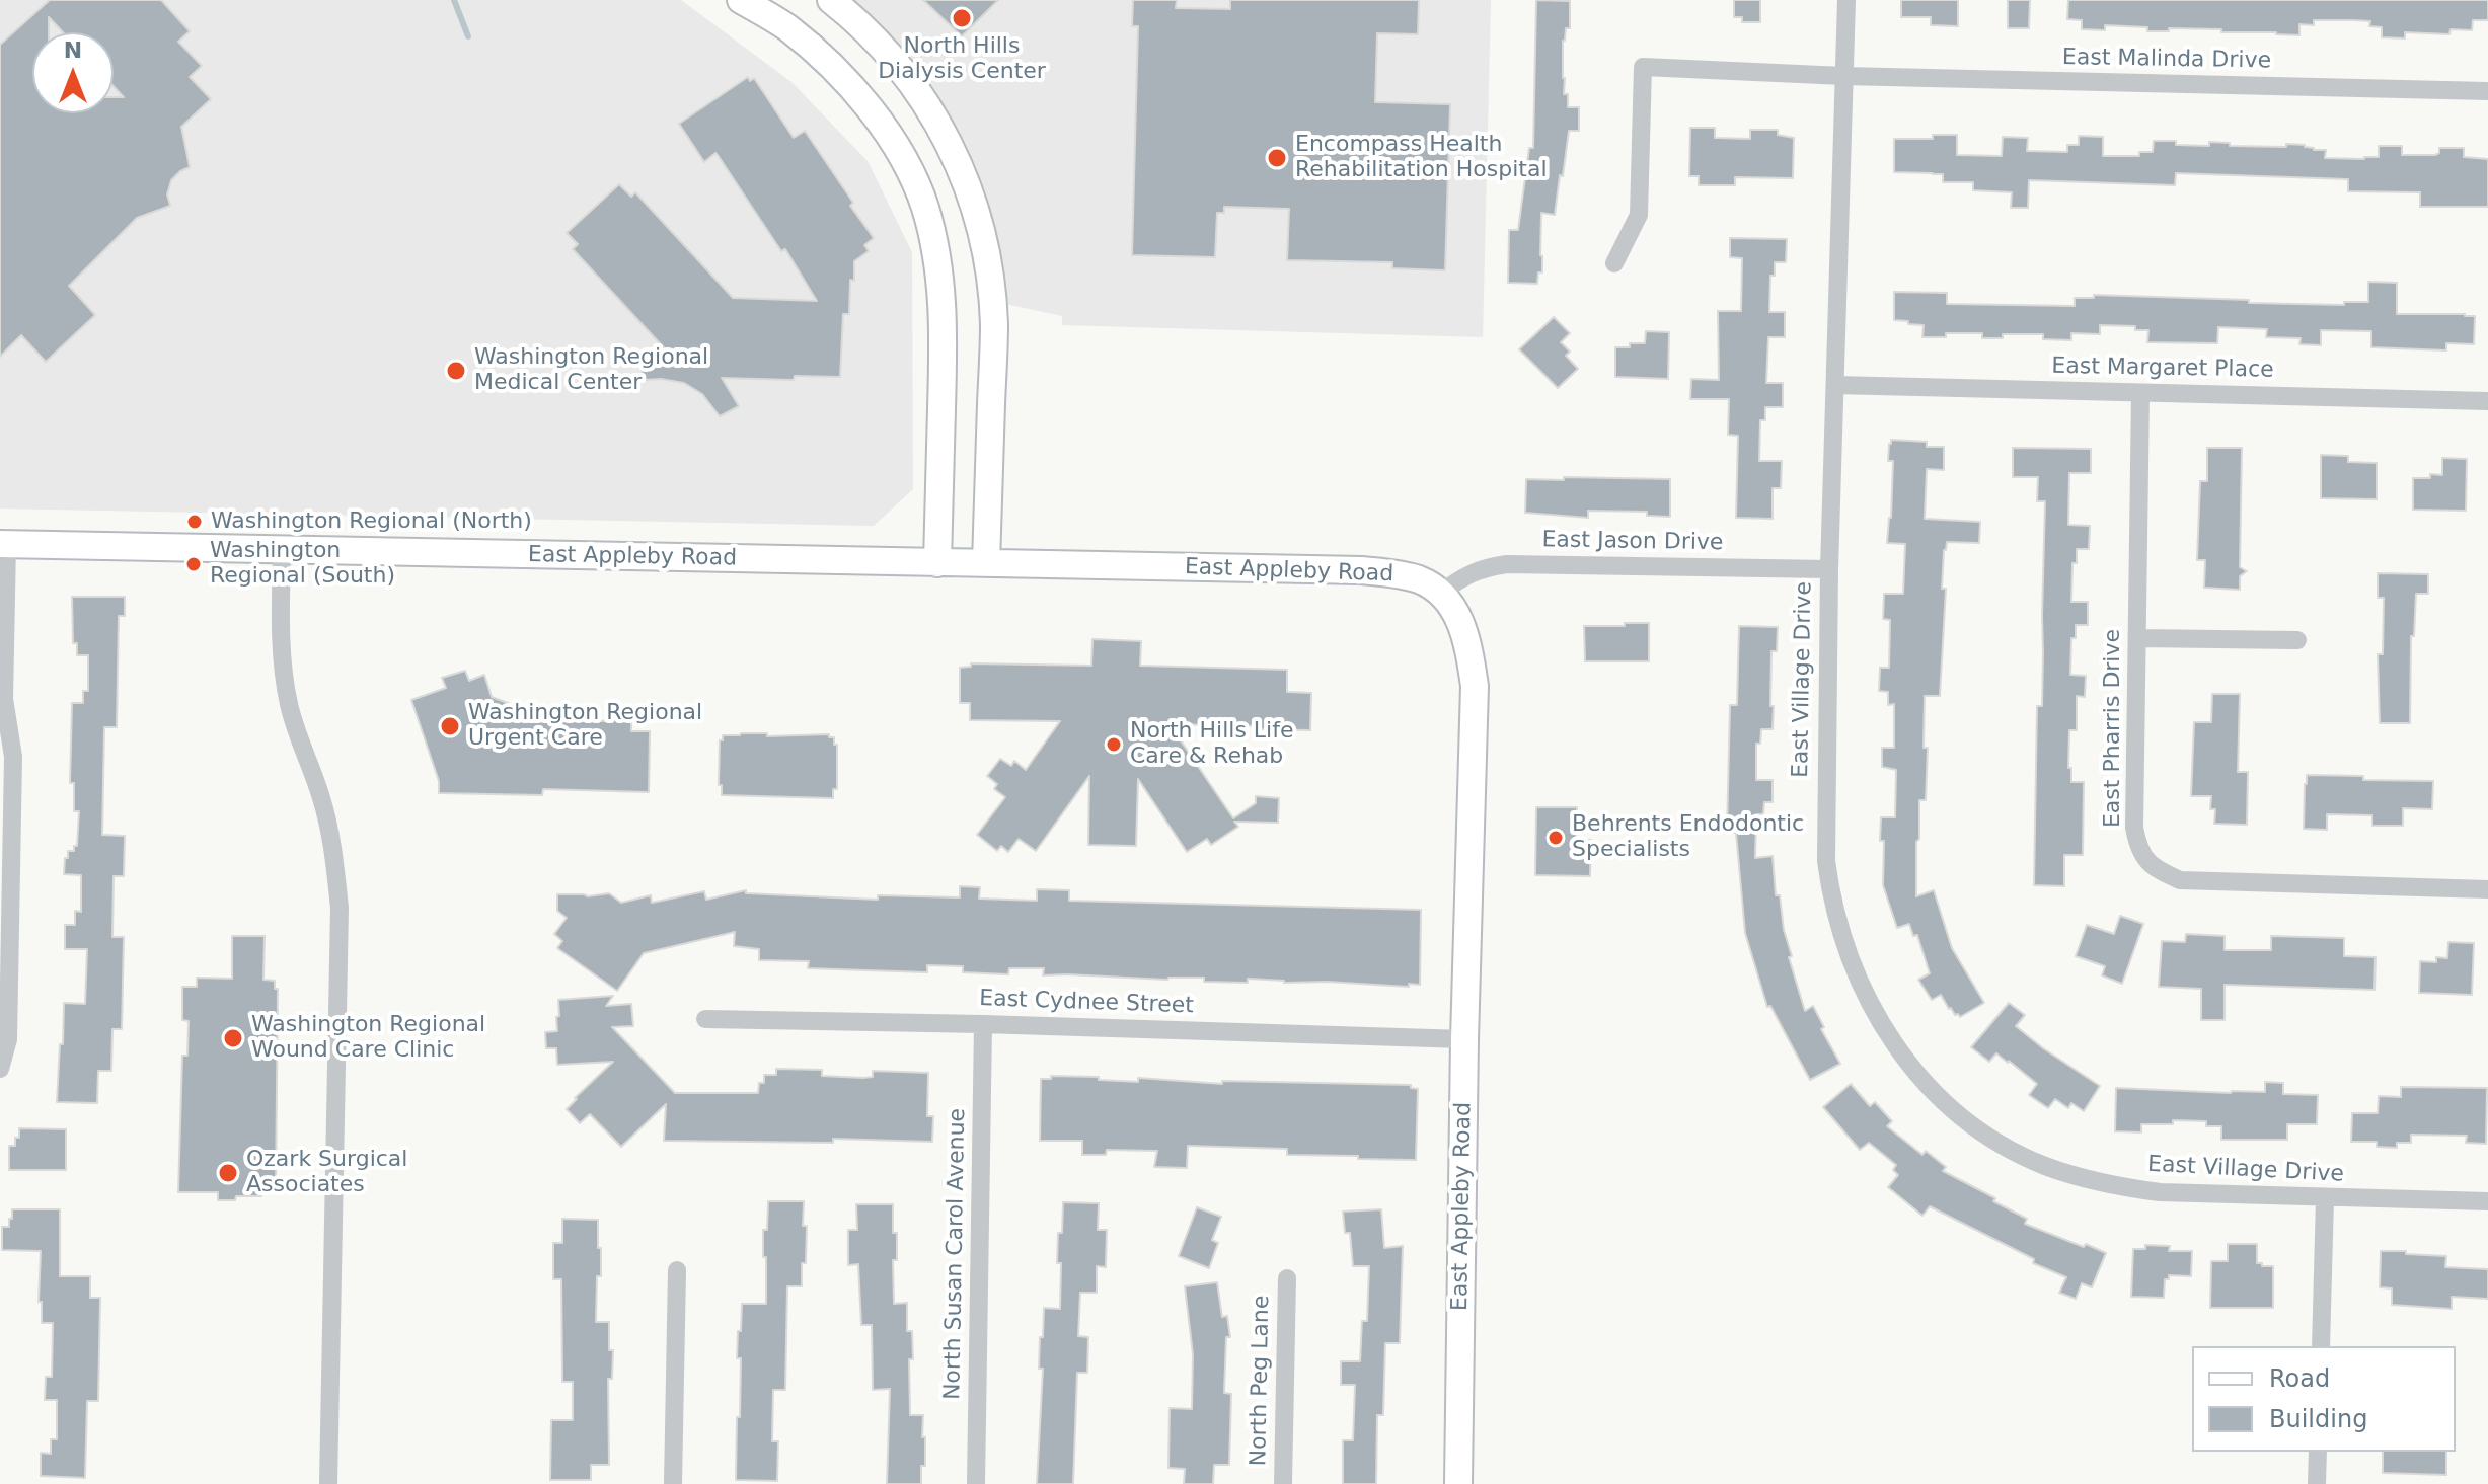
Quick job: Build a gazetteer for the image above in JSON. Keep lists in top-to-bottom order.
{
  "streets": {
    "street": [
      "East Malinda Drive",
      "East Margaret Place",
      "East Jason Drive",
      "East Appleby Road",
      "East Village Drive",
      "East Pharris Drive",
      "East Cydnee Street",
      "North Susan Carol Avenue",
      "North Peg Lane"
    ]
  },
  "crossings": [
    ["East Malinda Drive", "East Village Drive"],
    ["East Margaret Place", "East Village Drive"],
    ["East Margaret Place", "East Pharris Drive"],
    ["East Jason Drive", "East Appleby Road"],
    ["East Jason Drive", "East Village Drive"],
    ["East Appleby Road", "East Cydnee Street"],
    ["East Cydnee Street", "North Susan Carol Avenue"]
  ],
  "places": [
    "North Hills Dialysis Center",
    "Encompass Health Rehabilitation Hospital",
    "Washington Regional Medical Center",
    "Washington Regional (North)",
    "Washington Regional (South)",
    "Washington Regional Urgent Care",
    "North Hills Life Care & Rehab",
    "Behrents Endodontic Specialists",
    "Washington Regional Wound Care Clinic",
    "Ozark Surgical Associates"
  ],
  "legend": ["Road", "Building"],
  "north": "top"
}
